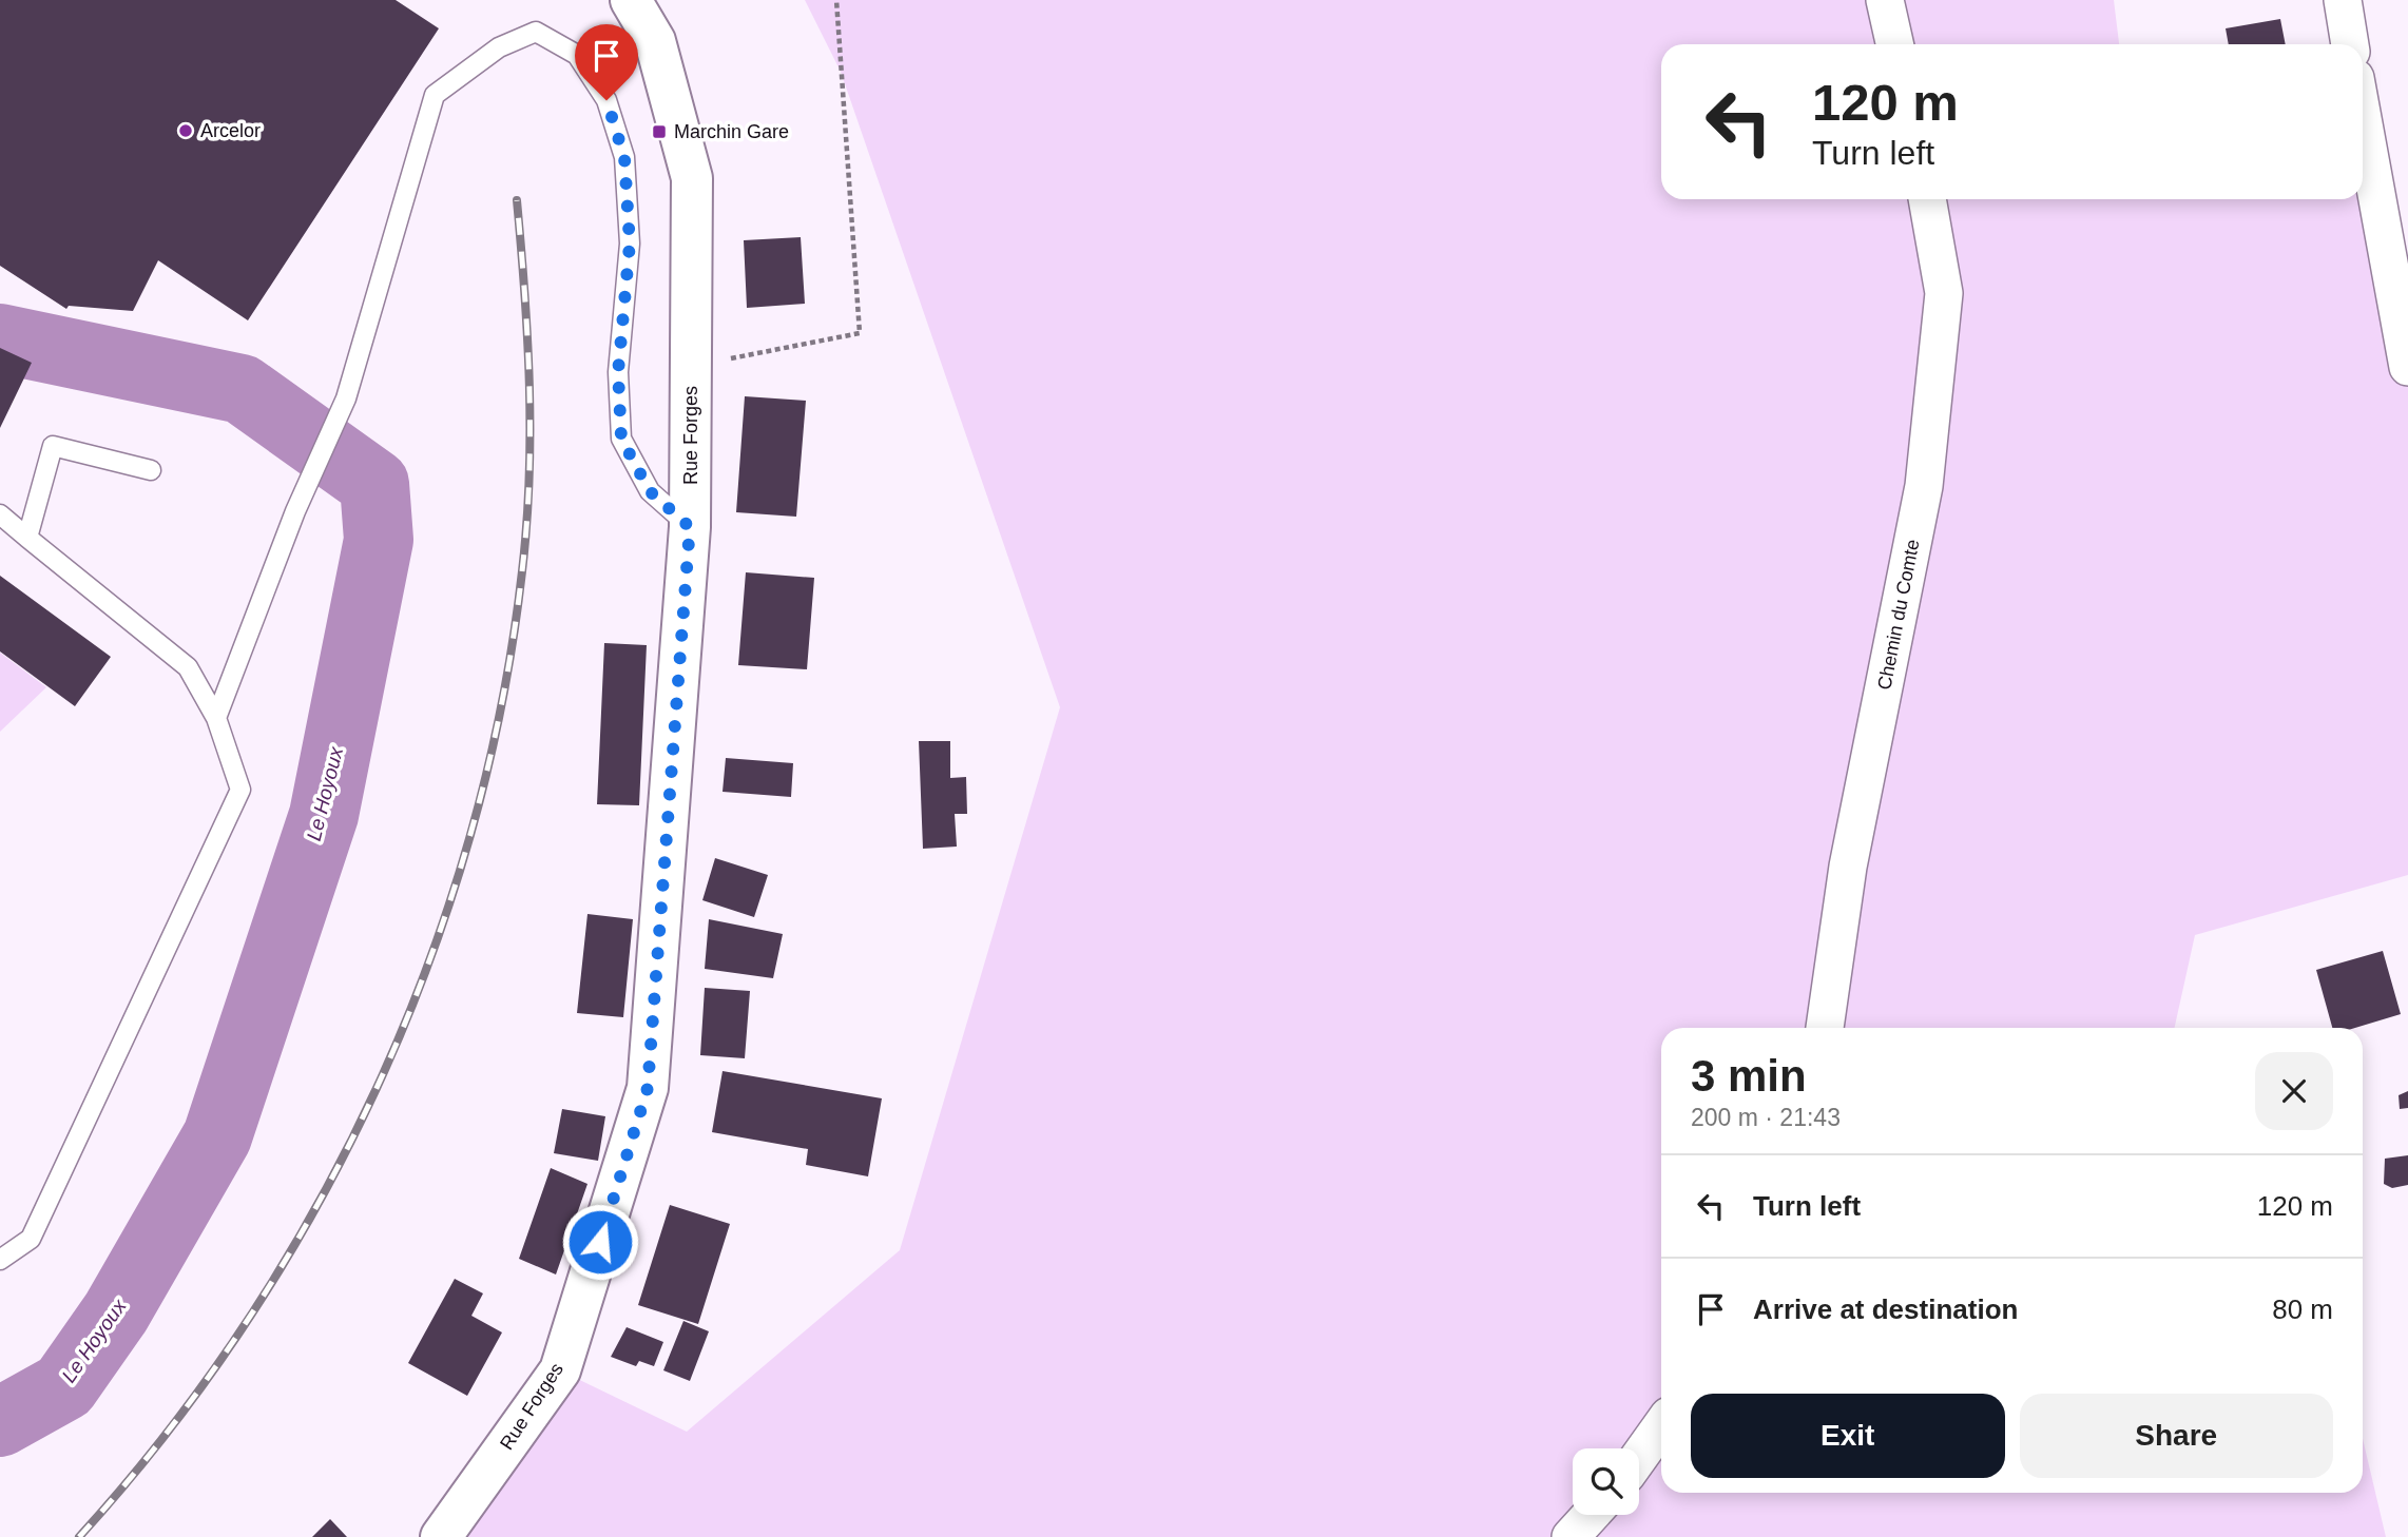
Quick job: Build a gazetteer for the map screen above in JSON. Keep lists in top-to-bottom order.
{
  "streets": {
    "main road": ["Rue Forges"],
    "street": ["Chemin du Comte"]
  },
  "water": ["Le Hoyoux"],
  "places": {
    "other": ["Arcelor"],
    "transit": ["Marchin Gare"]
  },
  "page": {
    "turn": ["120 m", "Turn left"],
    "heading": ["3 min", "200 m · 21:43"],
    "list": [
      {
        "name": "Turn left",
        "value": "120 m"
      },
      {
        "name": "Arrive at destination",
        "value": "80 m"
      }
    ],
    "buttons": ["Exit", "Share"]
  }
}
